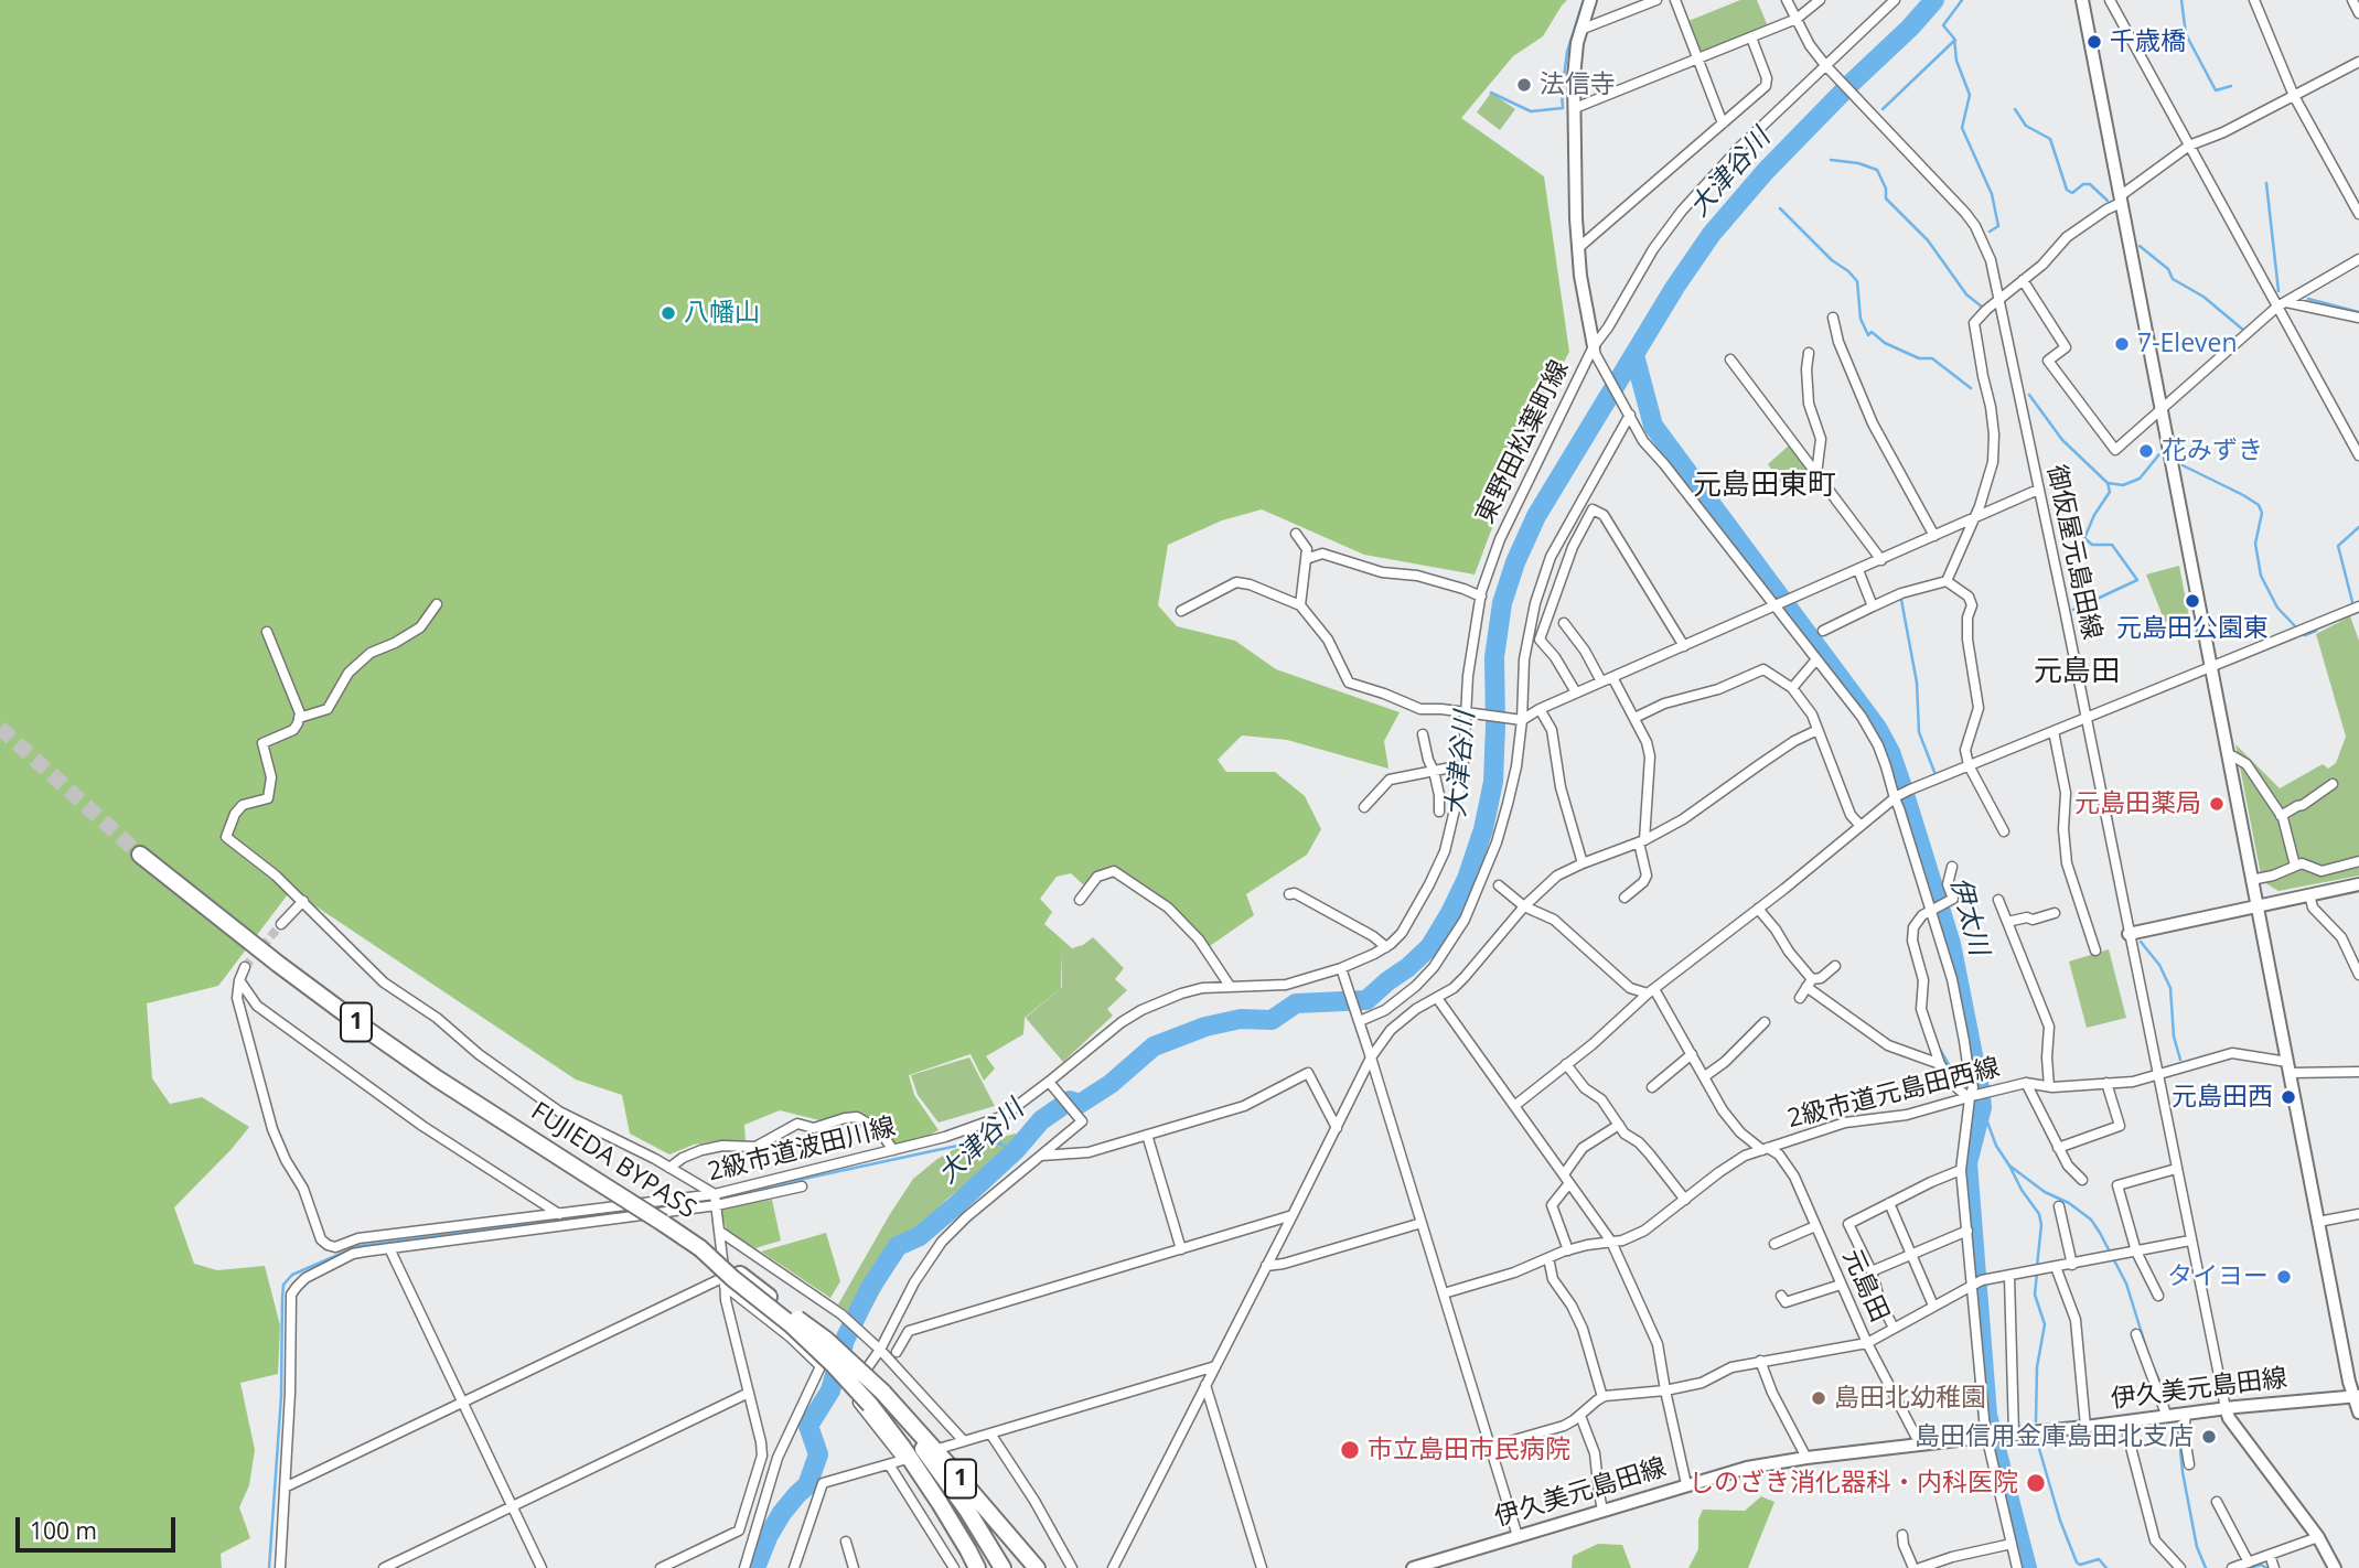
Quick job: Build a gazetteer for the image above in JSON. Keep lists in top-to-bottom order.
{
  "streets": {
    "highway": ["1", "FUJIEDA BYPASS"],
    "street": [
      "東野田松葉町線",
      "御仮屋元島田線",
      "2級市道元島田西線",
      "2級市道波田川線",
      "元島田",
      "伊久美元島田線"
    ]
  },
  "crossings": [
    ["東野田松葉町線", "御仮屋元島田線"],
    ["東野田松葉町線", "2級市道波田川線"],
    ["御仮屋元島田線", "2級市道元島田西線"],
    ["御仮屋元島田線", "伊久美元島田線"],
    ["1", "FUJIEDA BYPASS"],
    ["2級市道元島田西線", "元島田"],
    ["元島田", "伊久美元島田線"]
  ],
  "districts": ["元島田東町", "元島田"],
  "water": ["大津谷川", "伊太川"],
  "places": [
    "千歳橋",
    "法信寺",
    "八幡山",
    "7-Eleven",
    "花みずき",
    "元島田公園東",
    "元島田薬局",
    "元島田西",
    "タイヨー",
    "島田北幼稚園",
    "島田信用金庫島田北支店",
    "市立島田市民病院",
    "しのざき消化器科・内科医院"
  ],
  "scale_bar": "100 m"
}
